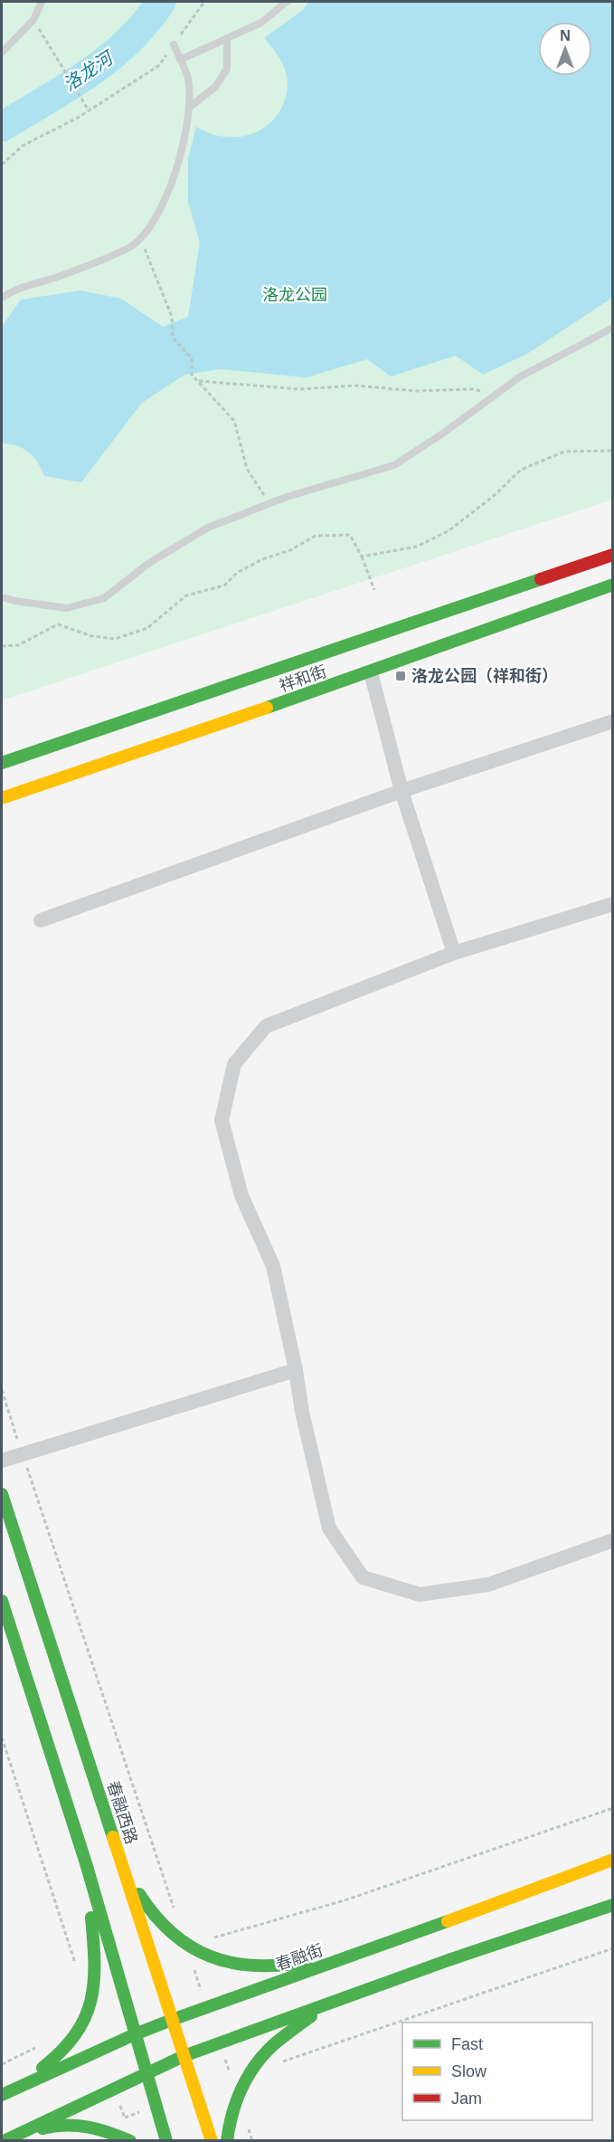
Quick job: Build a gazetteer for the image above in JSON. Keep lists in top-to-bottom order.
{
  "streets": {
    "main road": ["祥和街", "春融西路", "春融街"]
  },
  "crossings": [
    ["春融西路", "春融街"]
  ],
  "water": ["洛龙河"],
  "parks": ["洛龙公园"],
  "places": {
    "transit": ["洛龙公园（祥和街）"]
  },
  "legend": ["Fast", "Slow", "Jam"],
  "north": "top"
}
